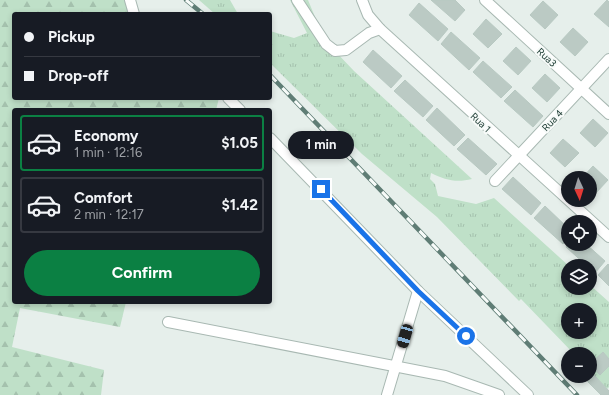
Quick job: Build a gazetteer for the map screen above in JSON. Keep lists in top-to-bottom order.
{
  "streets": {
    "street": ["Rua3", "Rua 4", "Rua 1"]
  },
  "crossings": [
    ["Rua3", "Rua 4"],
    ["Rua 4", "Rua 1"]
  ],
  "north": "bottom",
  "page": {
    "banner": ["Pickup", "Drop-off"],
    "list": [
      {
        "name": "Economy",
        "note": "1 min · 12:16",
        "value": "$1.05"
      },
      {
        "name": "Comfort",
        "note": "2 min · 12:17",
        "value": "$1.42"
      }
    ],
    "bubble": "1 min",
    "map_buttons": ["+", "−"],
    "buttons": "Confirm"
  }
}
